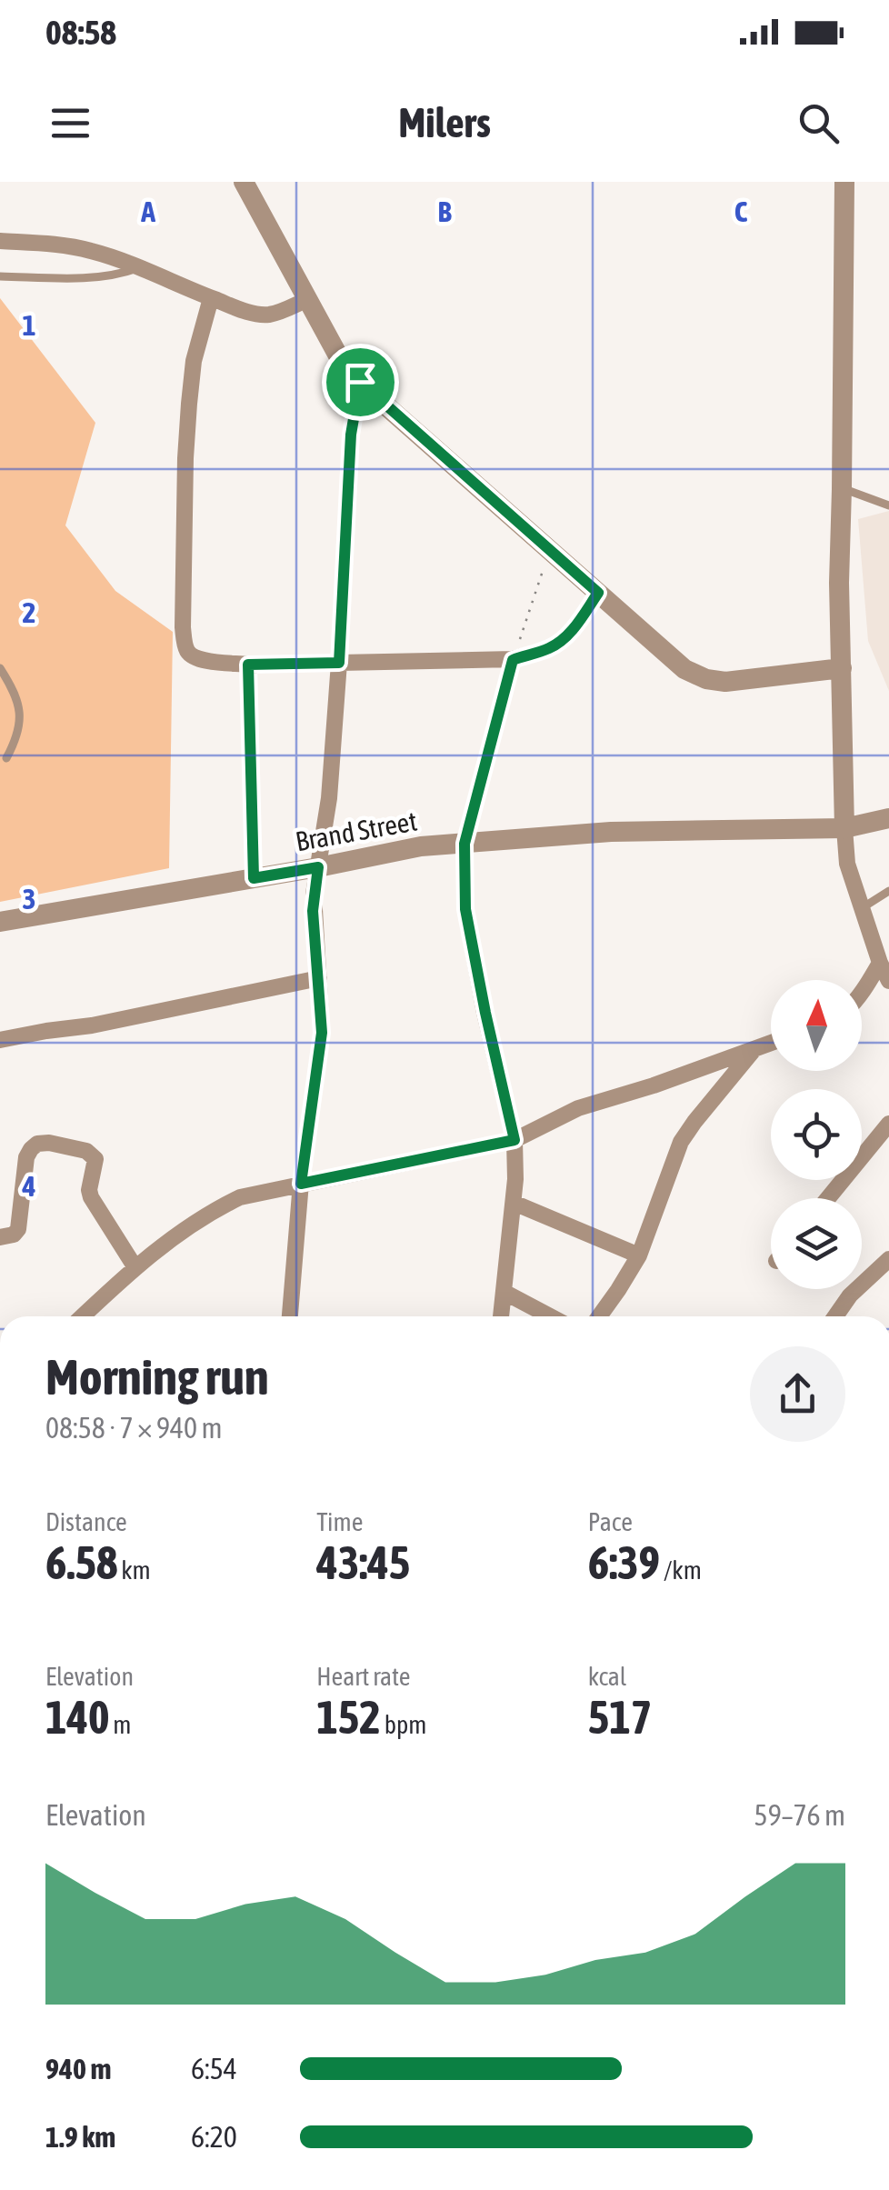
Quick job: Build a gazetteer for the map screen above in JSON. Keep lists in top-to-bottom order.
{
  "streets": {
    "street": ["Brand Street"]
  },
  "north": "top",
  "page": {
    "status": "08:58",
    "header": "Milers",
    "heading": ["Morning run", "08:58 · 7 × 940 m"],
    "stats": [
      ["Distance", "6.58 km"],
      ["Time", "43:45"],
      ["Pace", "6:39 /km"],
      ["Elevation", "140 m"],
      ["Heart rate", "152 bpm"],
      ["kcal", "517"]
    ],
    "chart": ["Elevation", "59–76 m"],
    "list": [
      {
        "name": "940 m",
        "note": "6:54"
      },
      {
        "name": "1.9 km",
        "note": "6:20"
      }
    ]
  },
  "grid": {
    "columns": ["A", "B", "C"],
    "rows": [
      "1",
      "2",
      "3",
      "4"
    ]
  }
}
